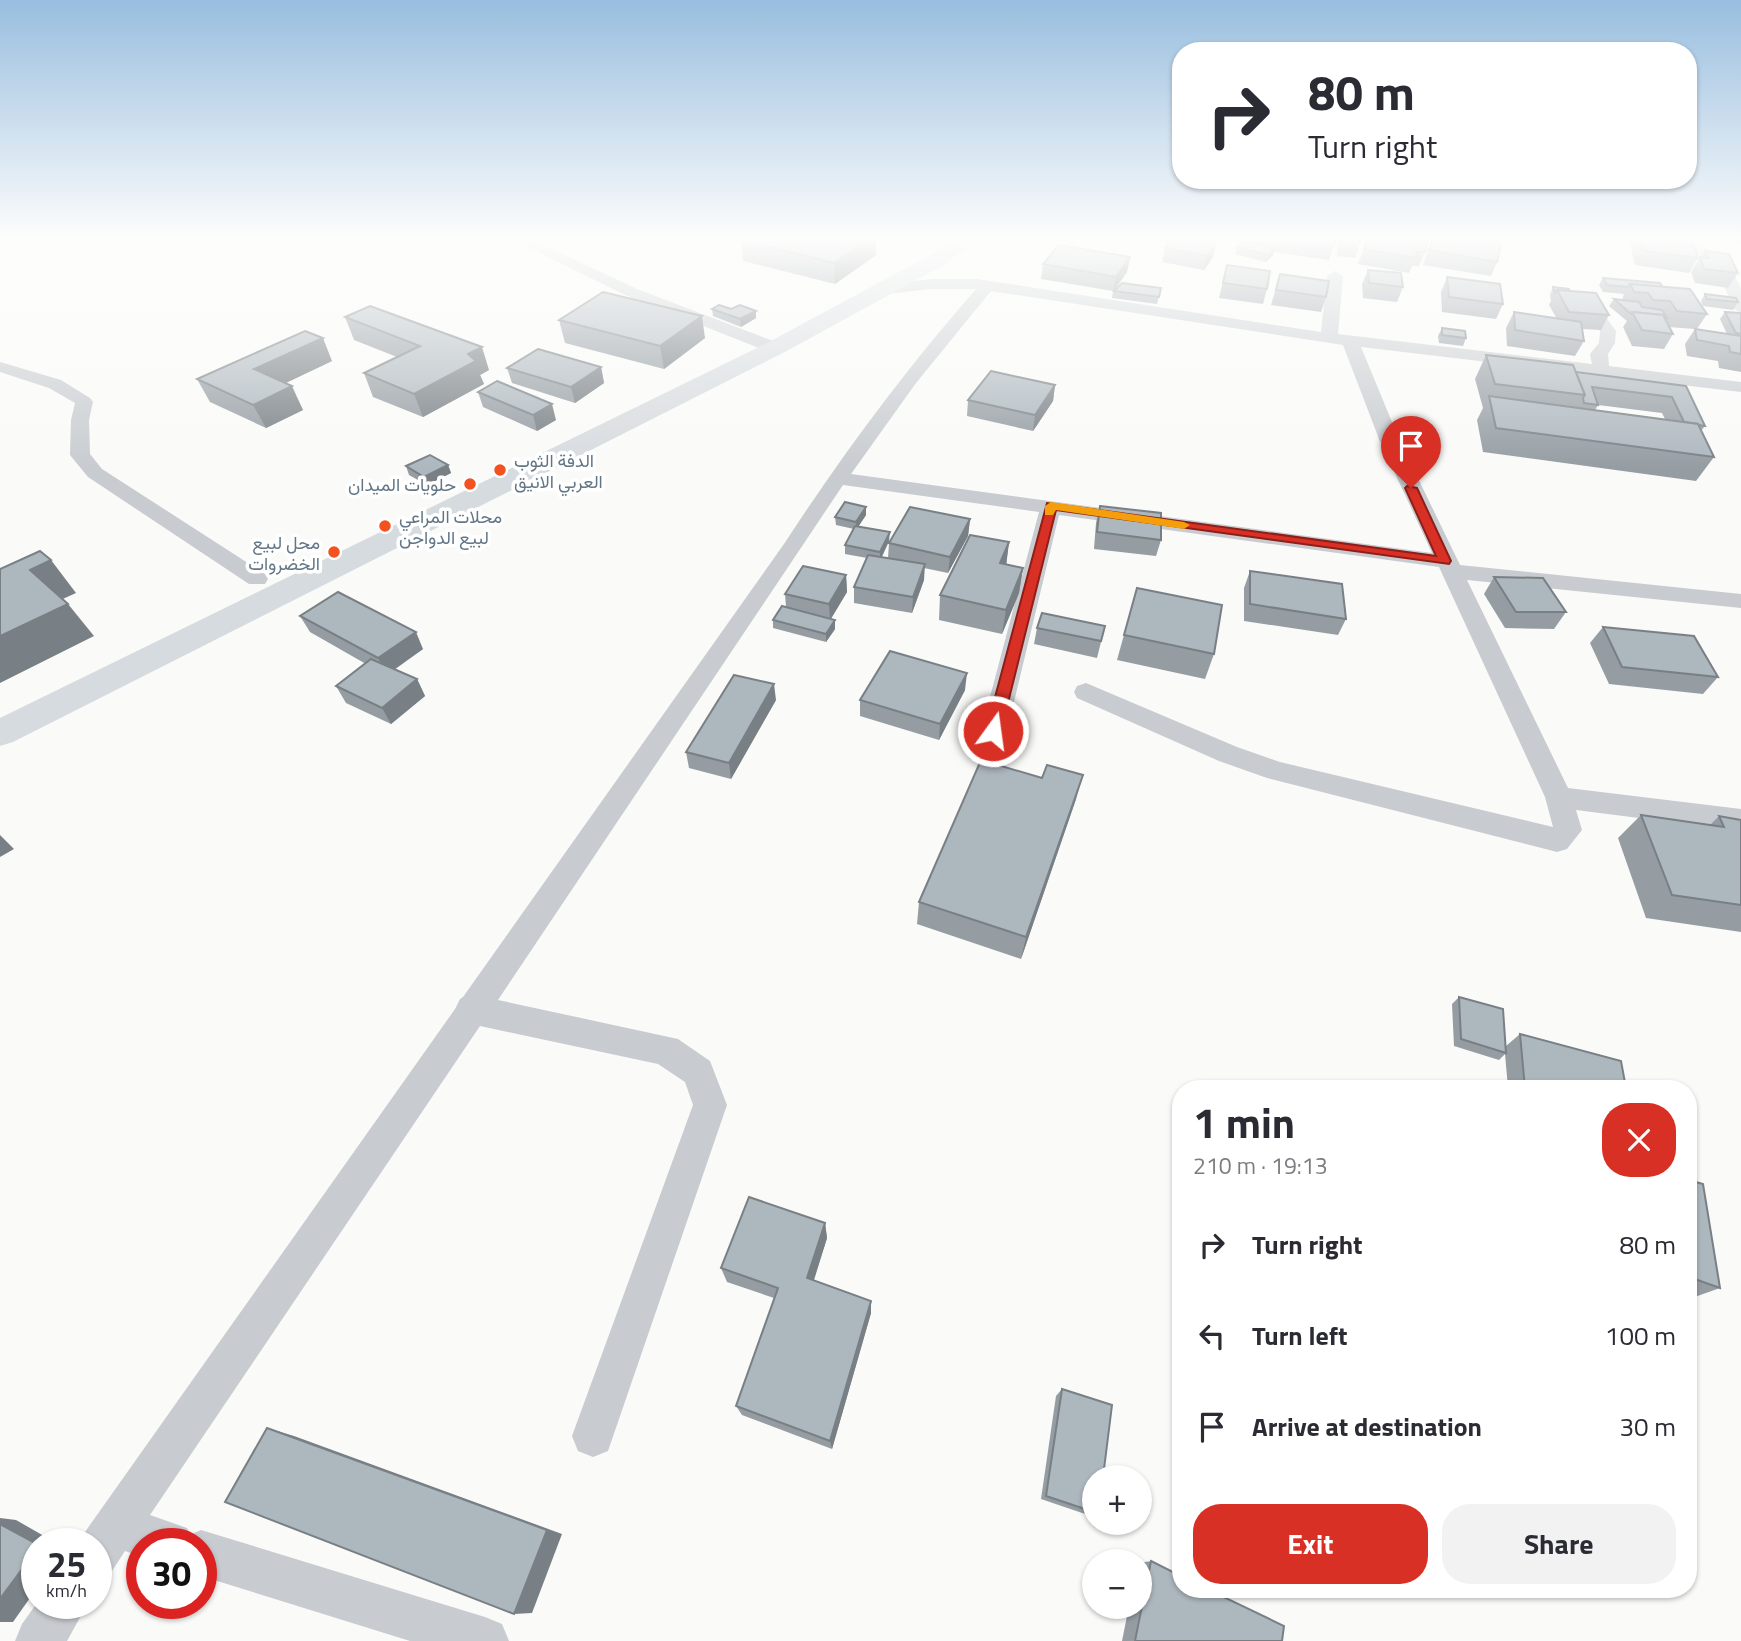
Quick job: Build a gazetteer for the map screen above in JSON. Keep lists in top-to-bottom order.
{
  "places": [
    "الدفة الثوب العربي الانيق",
    "حلويات الميدان",
    "محلات المراعي لبيع الدواجن",
    "محل لبيع الخضروات"
  ],
  "page": {
    "turn": ["80 m", "Turn right"],
    "heading": ["1 min", "210 m · 19:13"],
    "list": [
      {
        "name": "Turn right",
        "value": "80 m"
      },
      {
        "name": "Turn left",
        "value": "100 m"
      },
      {
        "name": "Arrive at destination",
        "value": "30 m"
      }
    ],
    "map_buttons": ["+", "−"],
    "buttons": ["Exit", "Share"],
    "speed": "25 km/h",
    "limit": "30"
  }
}
